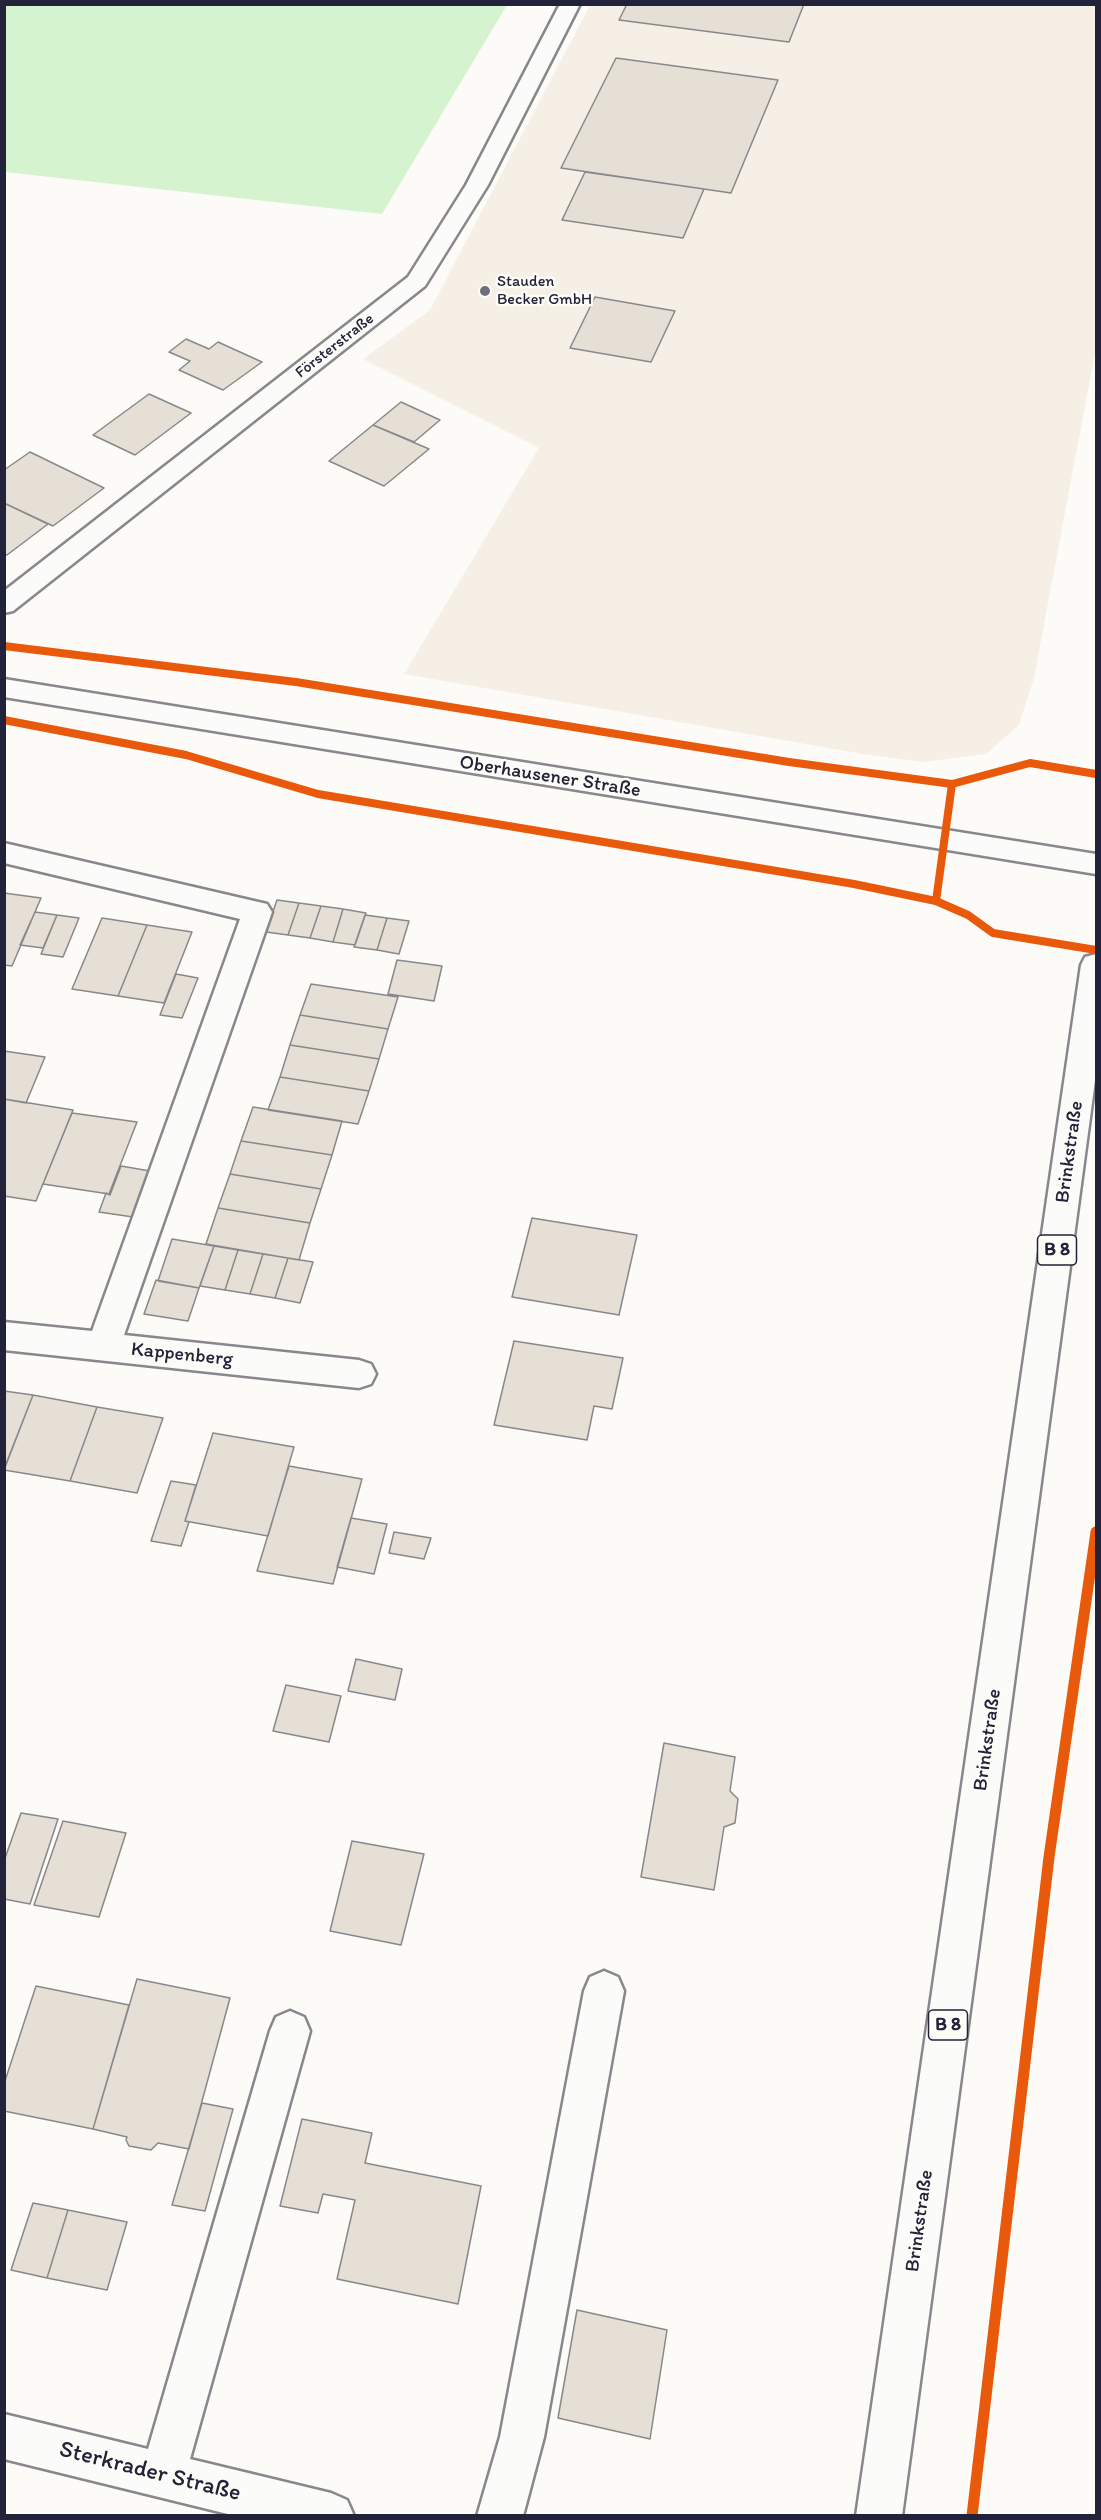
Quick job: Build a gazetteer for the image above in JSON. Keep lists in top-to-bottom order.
{
  "streets": {
    "main road": [
      "Försterstraße",
      "Oberhausener Straße",
      "Brinkstraße",
      "B 8",
      "Kappenberg",
      "Sterkrader Straße"
    ]
  },
  "places": ["Stauden Becker GmbH"]
}
